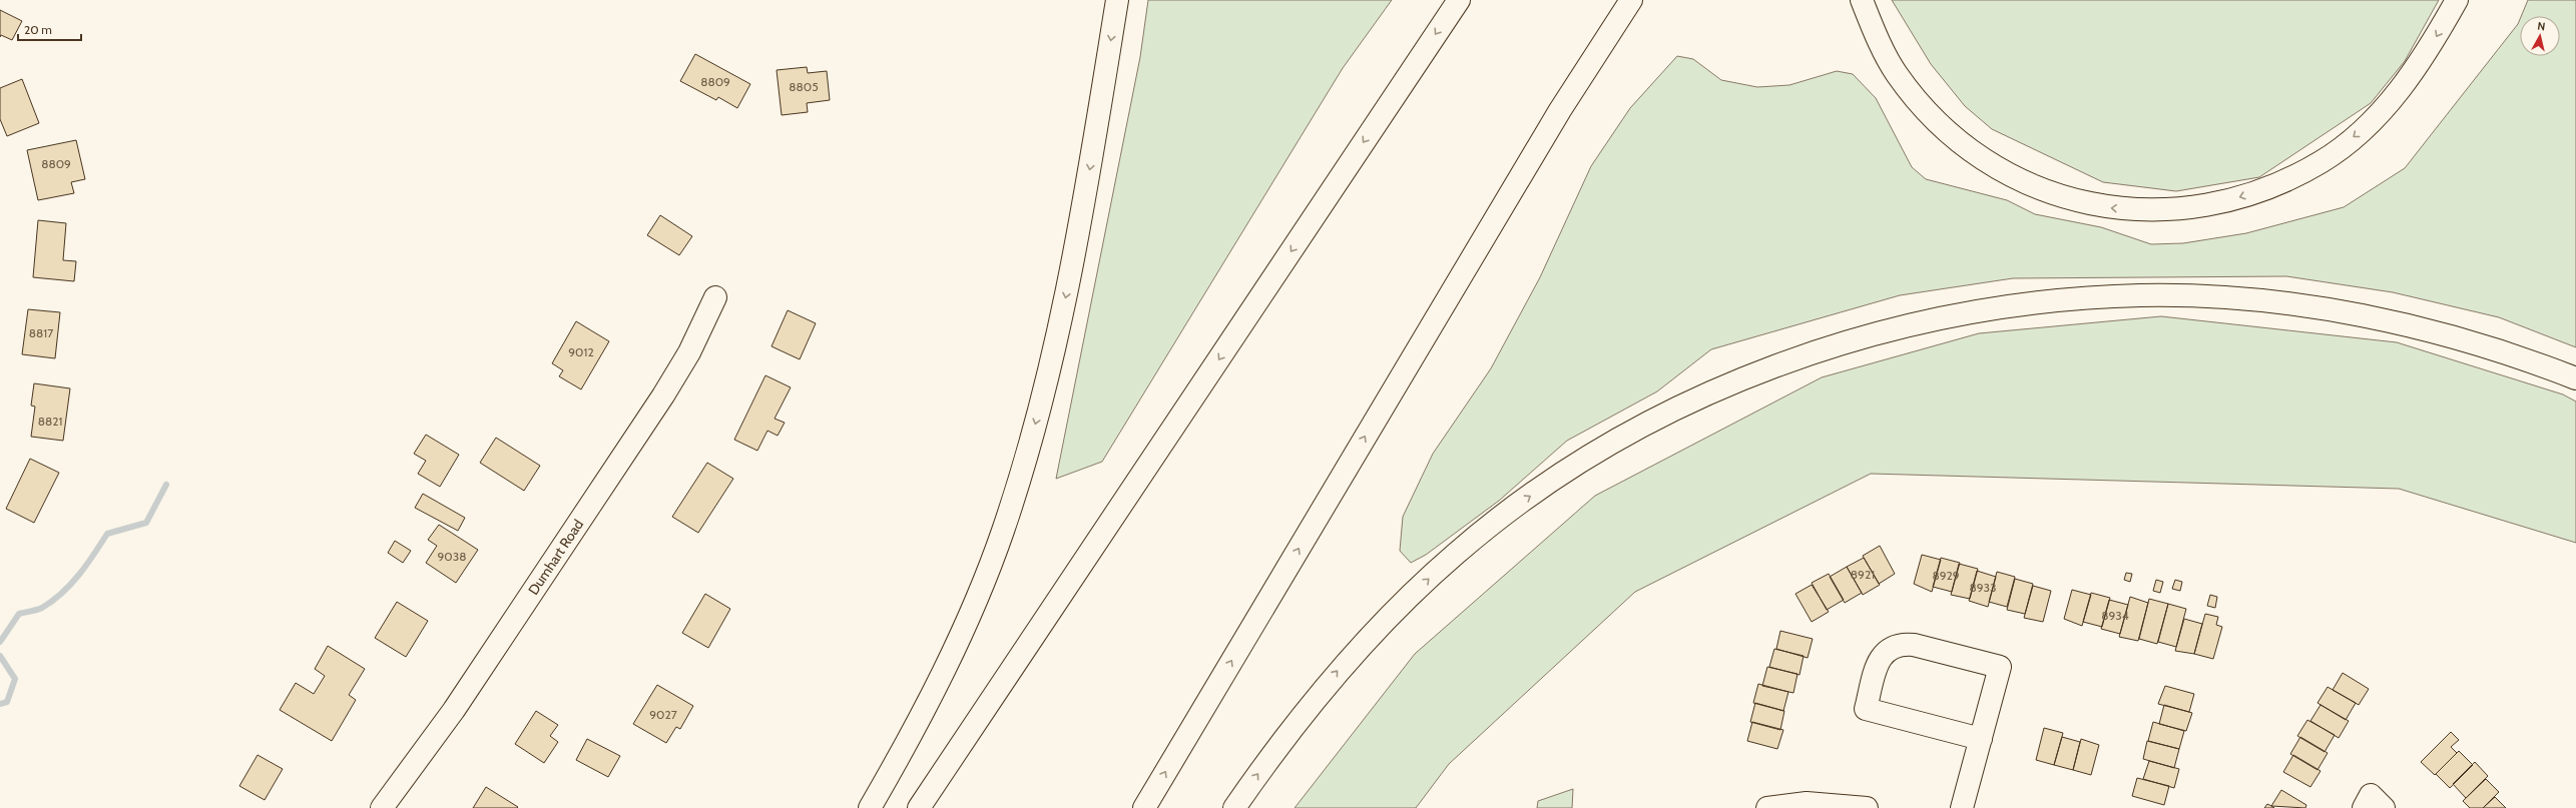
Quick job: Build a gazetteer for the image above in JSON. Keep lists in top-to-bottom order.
{
  "streets": {
    "main road": ["Dumhart Road"]
  },
  "house_numbers": [
    "8809",
    "8805",
    "8809",
    "8817",
    "9012",
    "8821",
    "9038",
    "8921",
    "8929",
    "8933",
    "8934",
    "9027"
  ],
  "scale_bar": "20 m",
  "north": "top"
}
